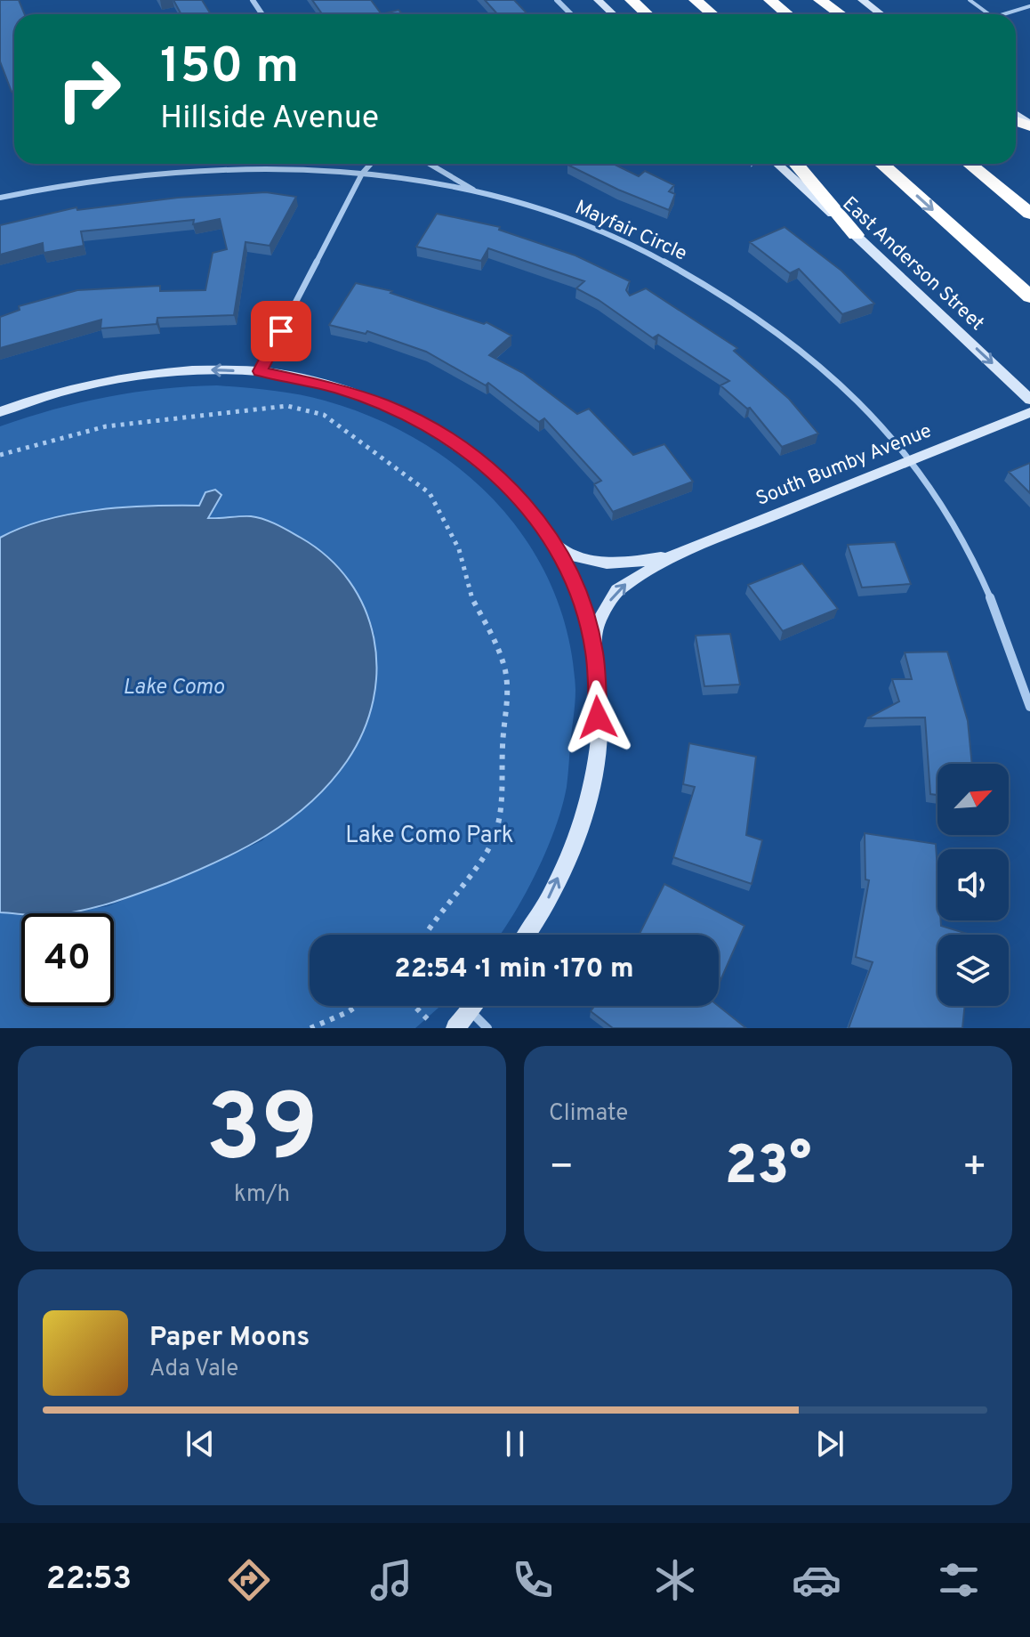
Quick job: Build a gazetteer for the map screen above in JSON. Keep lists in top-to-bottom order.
{
  "streets": {
    "street": ["Mayfair Circle", "East Anderson Street", "South Bumby Avenue"]
  },
  "crossings": [
    ["Mayfair Circle", "South Bumby Avenue"]
  ],
  "one_way": ["East Anderson Street"],
  "water": ["Lake Como"],
  "parks": ["Lake Como Park"],
  "north": "top right",
  "page": {
    "turn": ["150 m", "Hillside Avenue"],
    "limit": "40",
    "trip": "22:54 · 1 min · 170 m",
    "tile": [
      ["39", "km/h"],
      "Climate"
    ],
    "heat": ["−", "23°", "+"],
    "song": ["Paper Moons", "Ada Vale"],
    "tabs": "22:53"
  }
}
